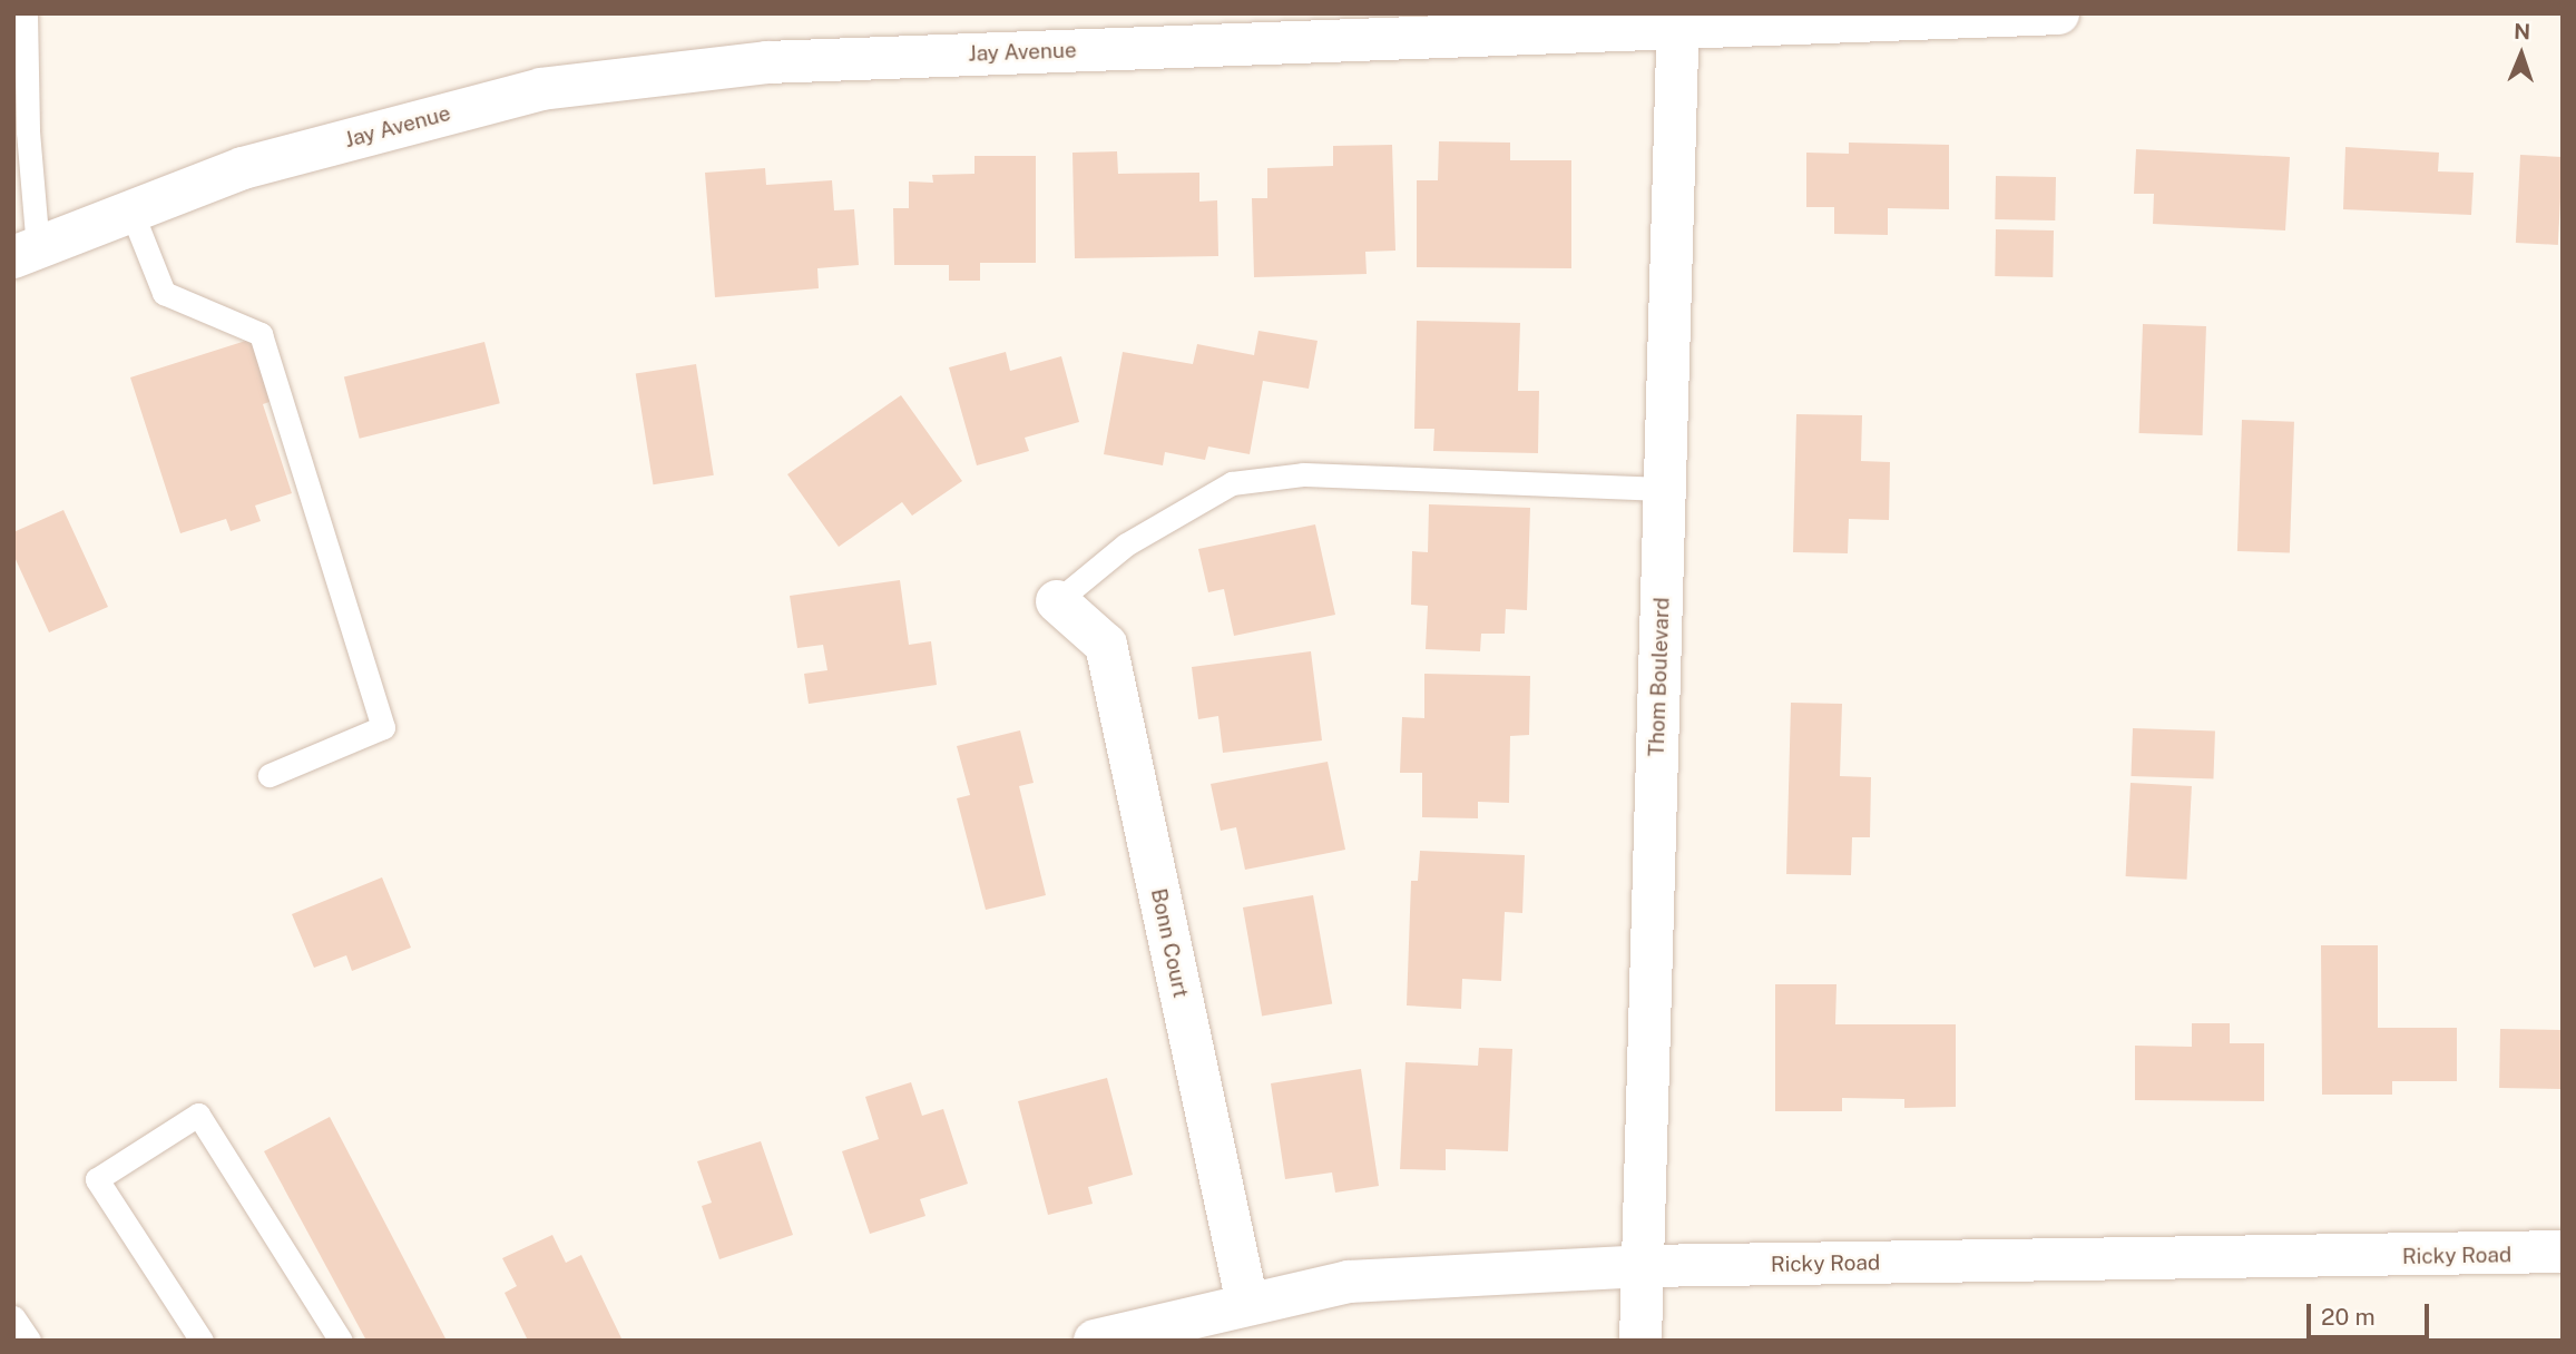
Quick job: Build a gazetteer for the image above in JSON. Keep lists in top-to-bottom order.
{
  "streets": {
    "street": [
      "Jay Avenue",
      "Thom Boulevard",
      "Bonn Court",
      "Ricky Road"
    ]
  },
  "crossings": [
    ["Jay Avenue", "Thom Boulevard"],
    ["Thom Boulevard", "Ricky Road"],
    ["Bonn Court", "Ricky Road"]
  ],
  "scale_bar": "20 m",
  "north": "top"
}
